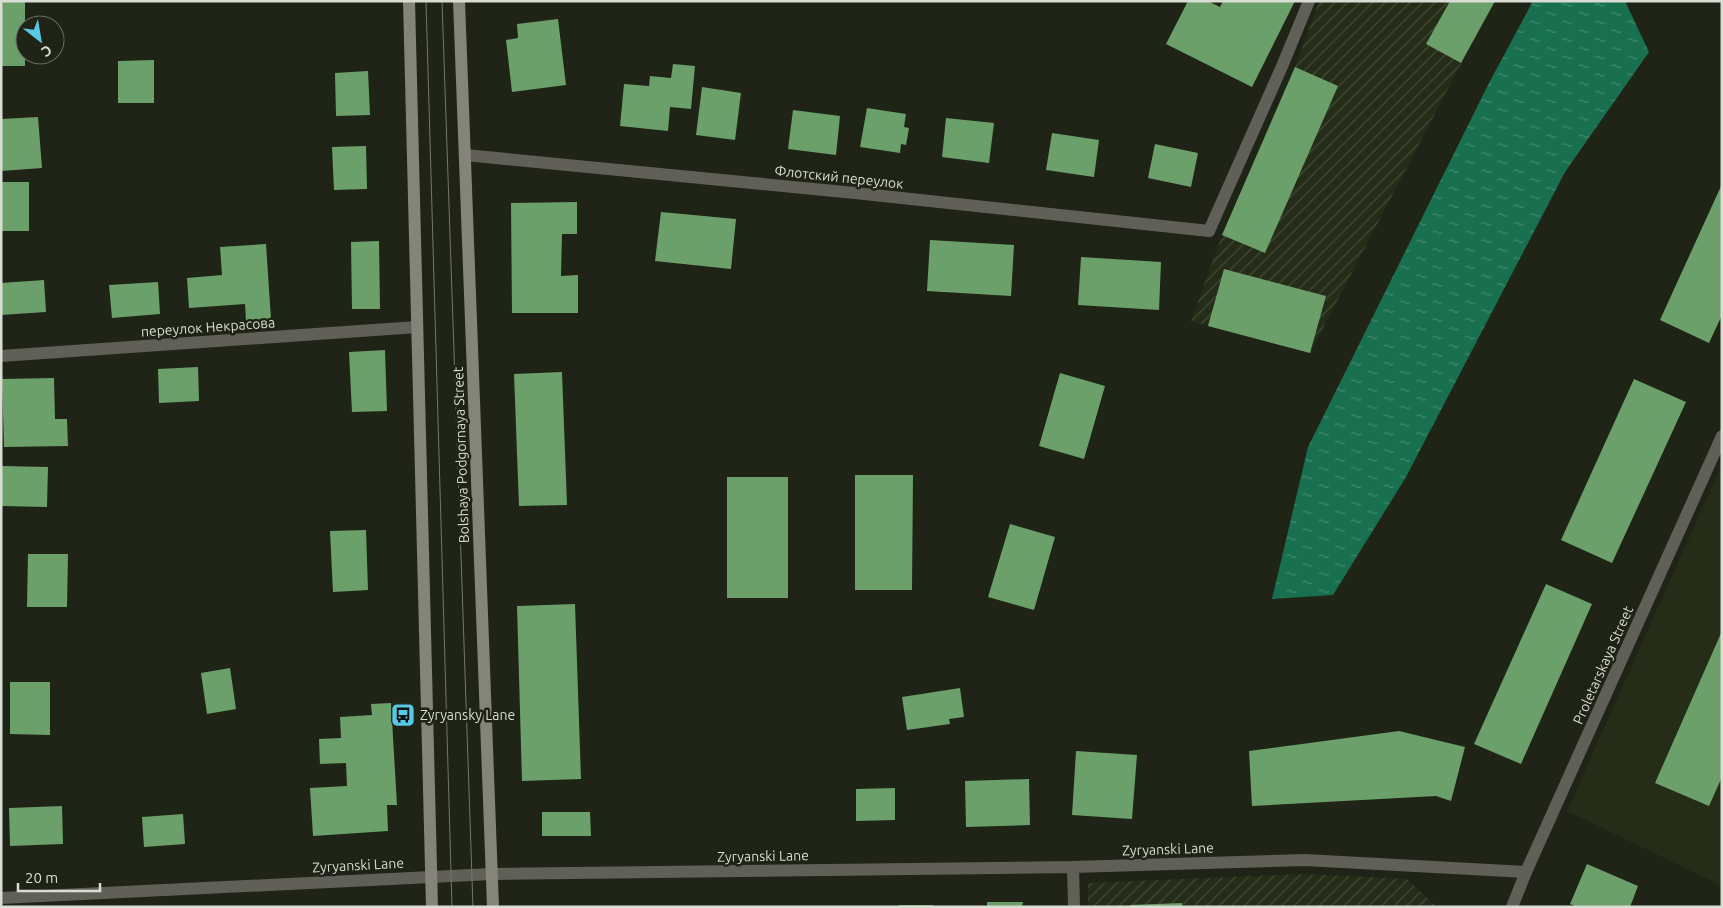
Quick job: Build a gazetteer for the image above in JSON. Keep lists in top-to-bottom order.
{
  "streets": {
    "main road": ["Bolshaya Podgornaya Street"],
    "street": [
      "Флотский переулок",
      "переулок Некрасова",
      "Proletarskaya Street",
      "Zyryanski Lane"
    ]
  },
  "crossings": [
    ["Флотский переулок", "Bolshaya Podgornaya Street"],
    ["Bolshaya Podgornaya Street", "Zyryanski Lane"],
    ["Proletarskaya Street", "Zyryanski Lane"]
  ],
  "places": {
    "bus stop": ["Zyryansky Lane"]
  },
  "scale_bar": "20 m",
  "north": "bottom right"
}
